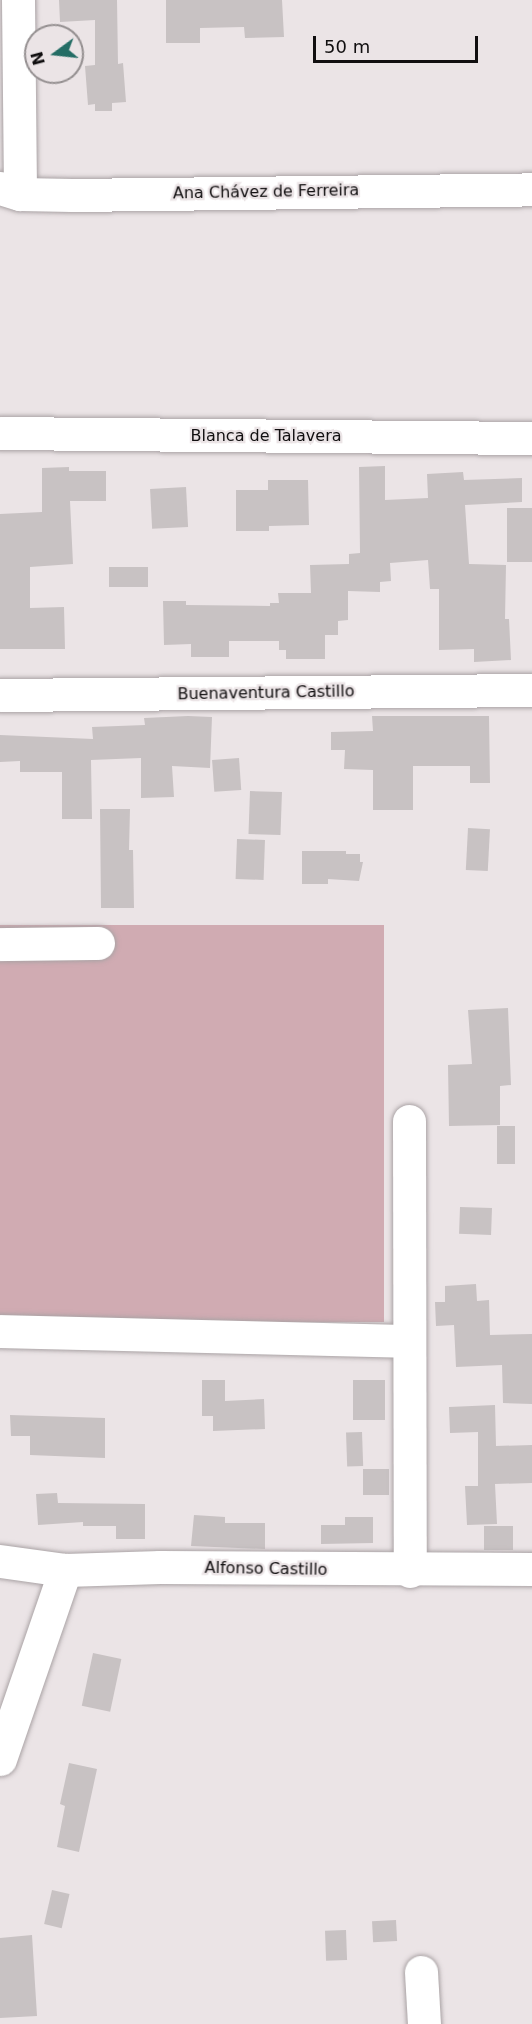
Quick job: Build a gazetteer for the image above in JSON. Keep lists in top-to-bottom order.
{
  "streets": {
    "street": [
      "Ana Chávez de Ferreira",
      "Blanca de Talavera",
      "Buenaventura Castillo",
      "Alfonso Castillo"
    ]
  },
  "scale_bar": "50 m",
  "north": "left"
}
